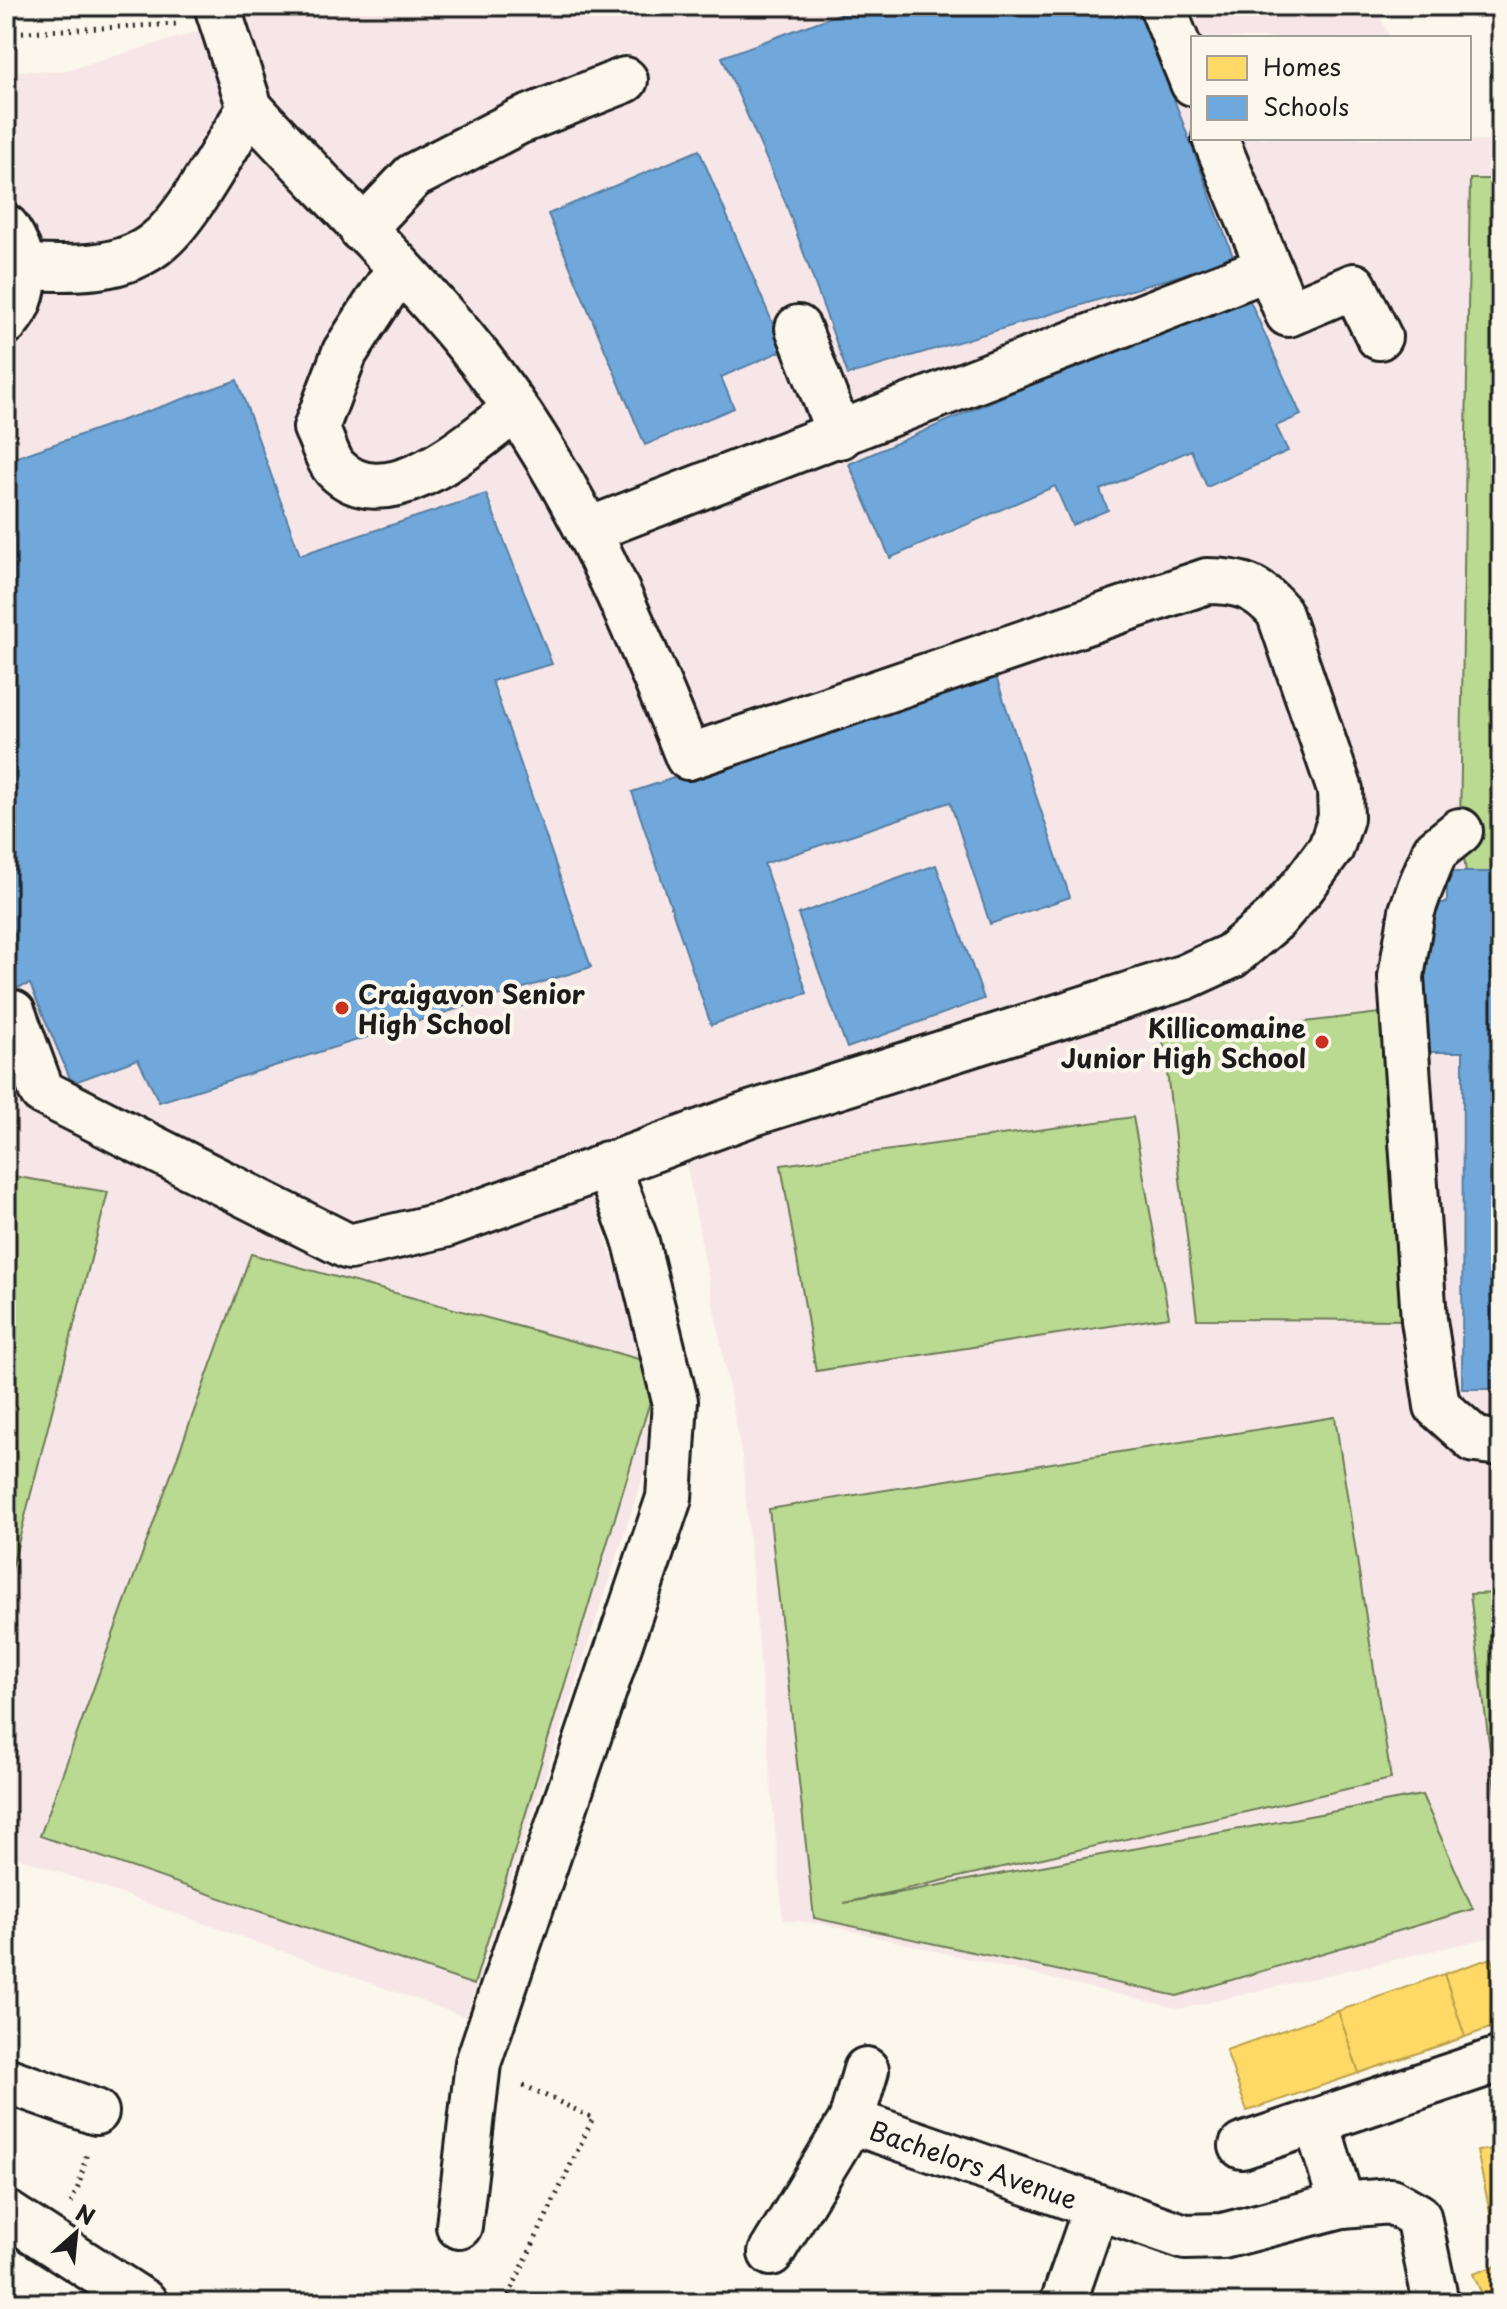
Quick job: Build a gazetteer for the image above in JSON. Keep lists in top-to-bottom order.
{
  "streets": {
    "street": ["Bachelors Avenue"]
  },
  "places": ["Craigavon Senior High School", "Killicomaine Junior High School"],
  "legend": ["Homes", "Schools"],
  "north": "top right"
}
